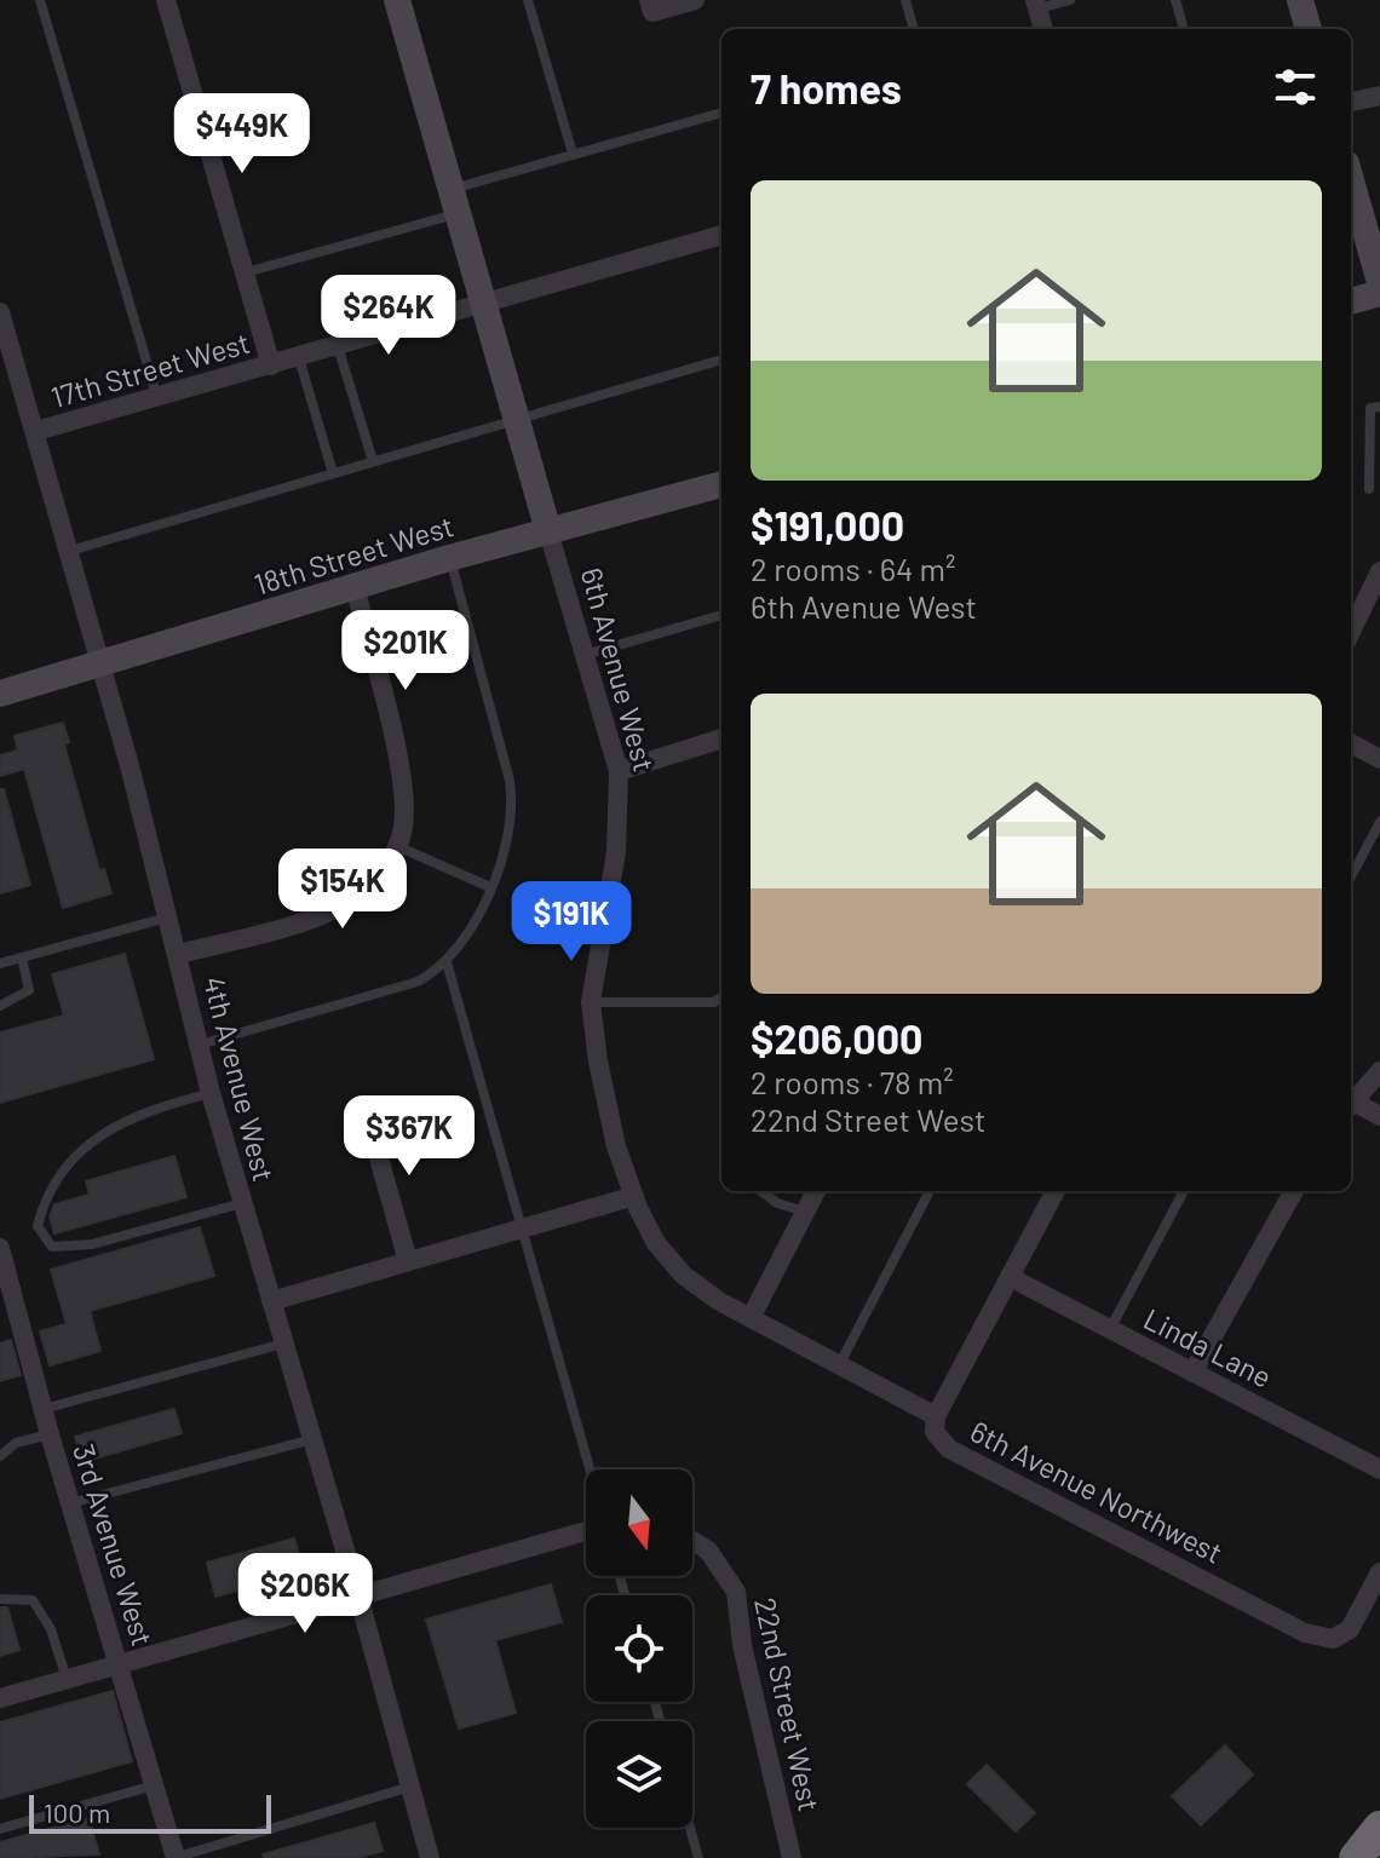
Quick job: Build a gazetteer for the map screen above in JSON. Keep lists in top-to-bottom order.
{
  "streets": {
    "street": [
      "17th Street West",
      "18th Street West",
      "6th Avenue West",
      "4th Avenue West",
      "Linda Lane",
      "6th Avenue Northwest",
      "3rd Avenue West",
      "22nd Street West"
    ]
  },
  "crossings": [
    ["17th Street West", "6th Avenue West"],
    ["17th Street West", "4th Avenue West"],
    ["18th Street West", "6th Avenue West"],
    ["18th Street West", "4th Avenue West"],
    ["6th Avenue West", "6th Avenue Northwest"]
  ],
  "scale_bar": "100 m",
  "north": "bottom",
  "page": {
    "heading": "7 homes",
    "price": [
      "$449K",
      "$264K",
      "$201K",
      "$154K",
      "$191K",
      "$367K",
      "$206K"
    ],
    "list": [
      {
        "name": "$191,000",
        "note": "2 rooms · 64 m² · 6th Avenue West"
      },
      {
        "name": "$206,000",
        "note": "2 rooms · 78 m² · 22nd Street West"
      }
    ],
    "scale": "100 m"
  }
}
